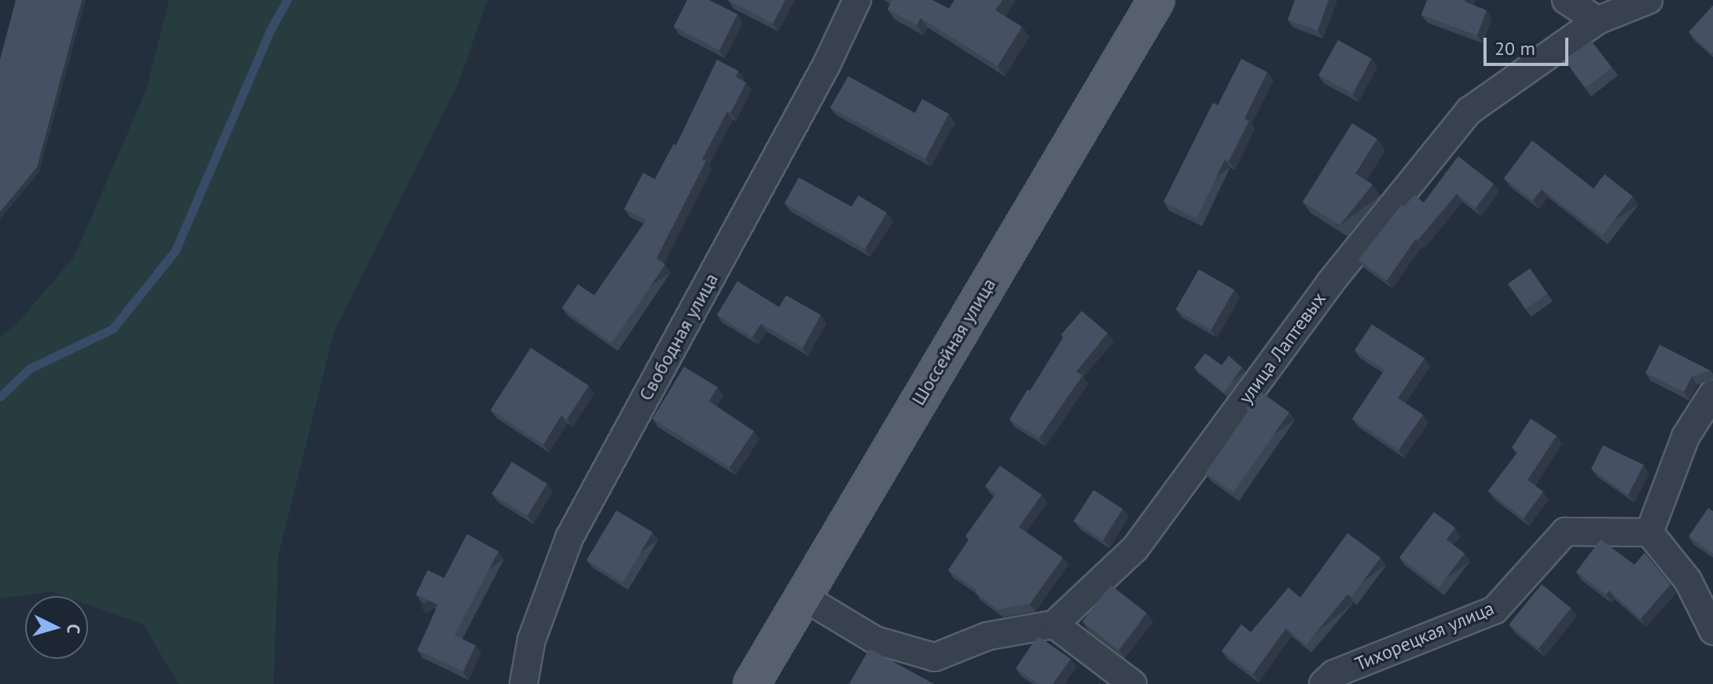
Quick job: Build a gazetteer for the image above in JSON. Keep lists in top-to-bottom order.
{
  "streets": {
    "main road": ["Шоссейная улица"],
    "street": ["Свободная улица", "улица Лаптевых", "Тихорецкая улица"]
  },
  "scale_bar": "20 m",
  "north": "right"
}
